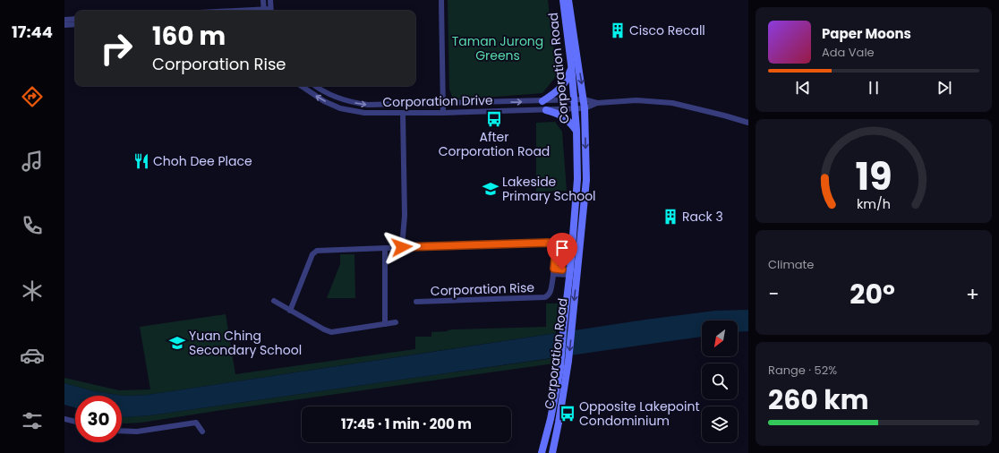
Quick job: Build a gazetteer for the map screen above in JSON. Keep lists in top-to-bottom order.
{
  "streets": {
    "main road": ["Corporation Road"],
    "street": ["Corporation Drive", "Corporation Rise"]
  },
  "crossings": [
    ["Corporation Road", "Corporation Drive"]
  ],
  "parks": ["Taman Jurong Greens"],
  "places": {
    "building": ["Cisco Recall", "Rack 3"],
    "bus stop": ["After Corporation Road", "Opposite Lakepoint Condominium"],
    "restaurant": ["Choh Dee Place"],
    "school or university": ["Lakeside Primary School", "Yuan Ching Secondary School"]
  },
  "north": "bottom left",
  "page": {
    "tabs": "17:44",
    "turn": ["160 m", "Corporation Rise"],
    "song": ["Paper Moons", "Ada Vale"],
    "tile": [
      "Climate",
      ["Range · 52%", "260 km"]
    ],
    "heat": ["−", "20°", "+"],
    "limit": "30",
    "trip": "17:45 · 1 min · 200 m",
    "gauge": ["19", "km/h"]
  }
}
